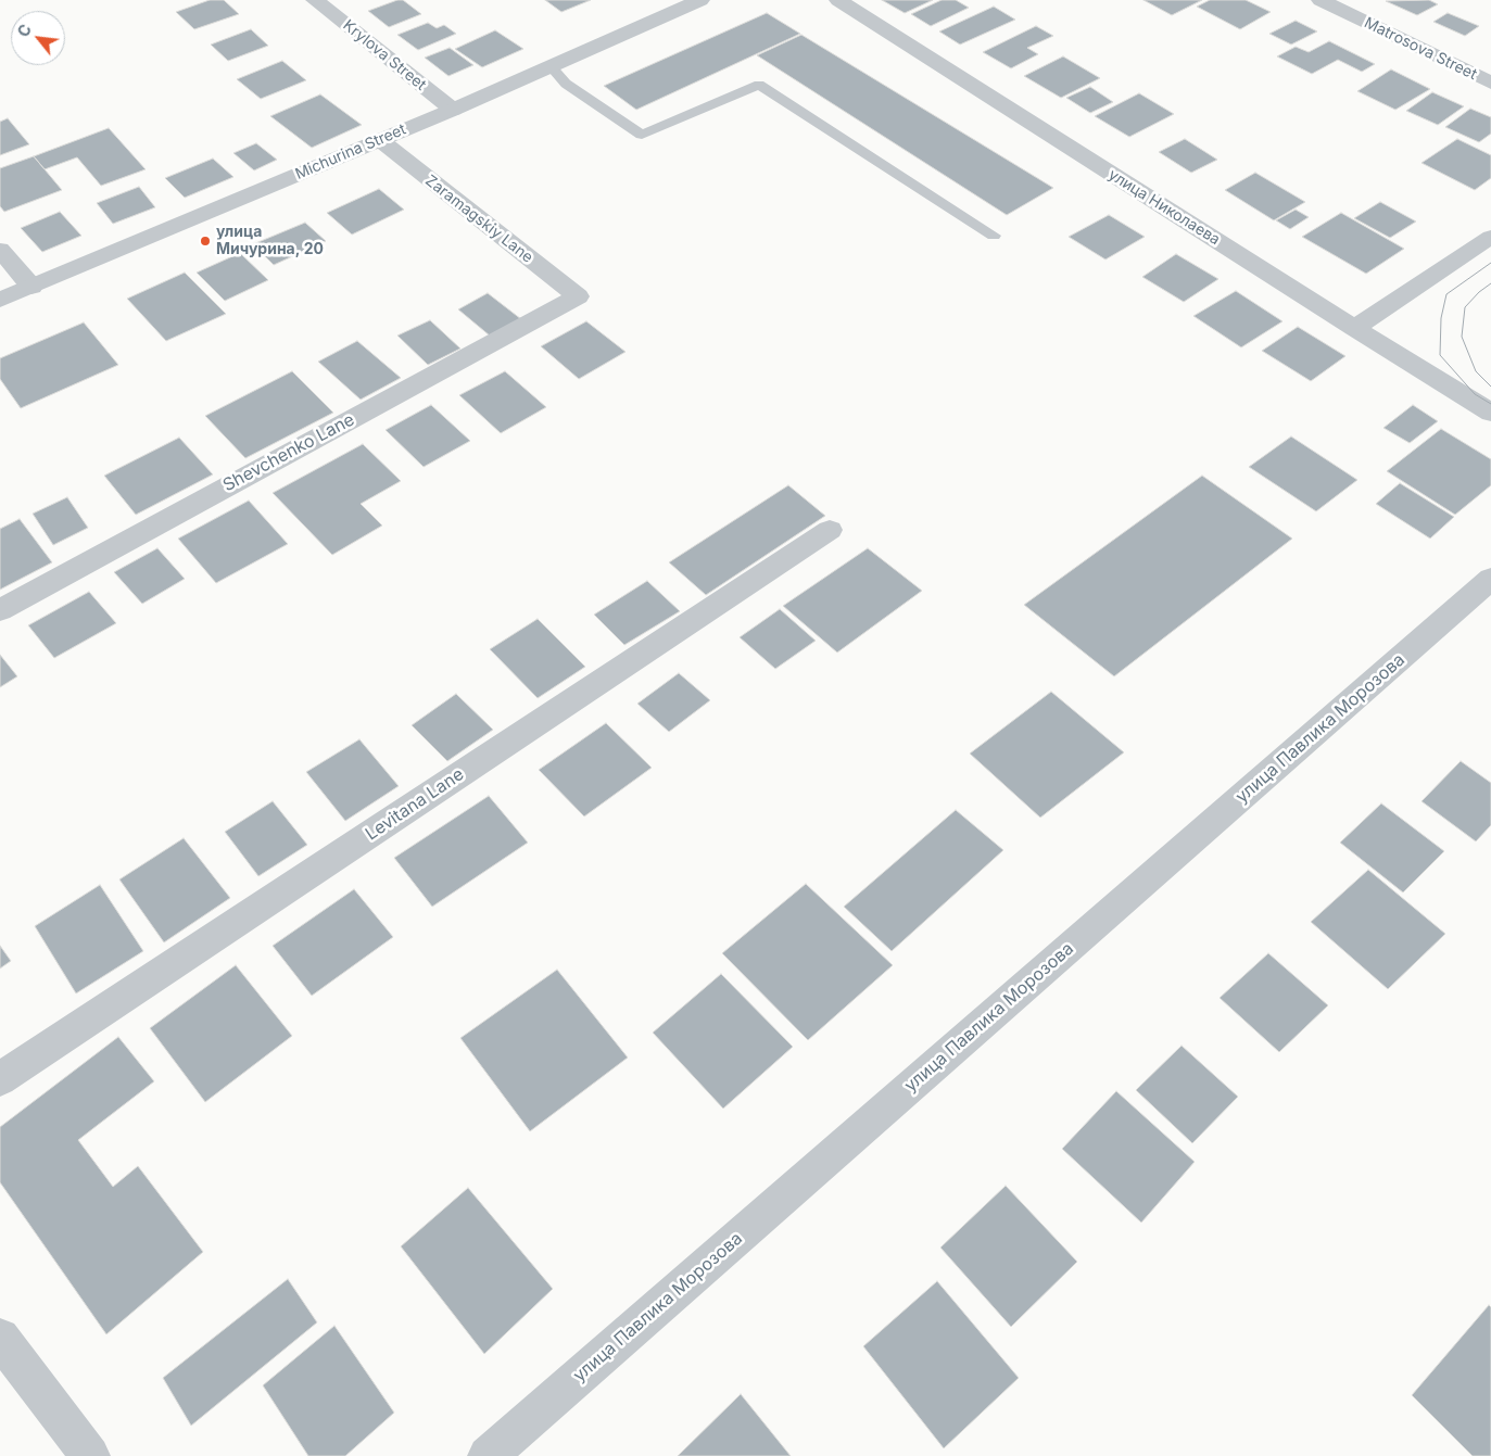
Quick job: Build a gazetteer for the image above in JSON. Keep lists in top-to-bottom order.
{
  "streets": {
    "street": [
      "Matrosova Street",
      "Krylova Street",
      "Michurina Street",
      "улица Николаева",
      "Zaramagskiy Lane",
      "Shevchenko Lane",
      "улица Павлика Морозова",
      "Levitana Lane"
    ]
  },
  "crossings": [
    ["Krylova Street", "Michurina Street"],
    ["Michurina Street", "Zaramagskiy Lane"],
    ["Zaramagskiy Lane", "Shevchenko Lane"]
  ],
  "places": ["улица Мичурина, 20"],
  "north": "top left"
}
